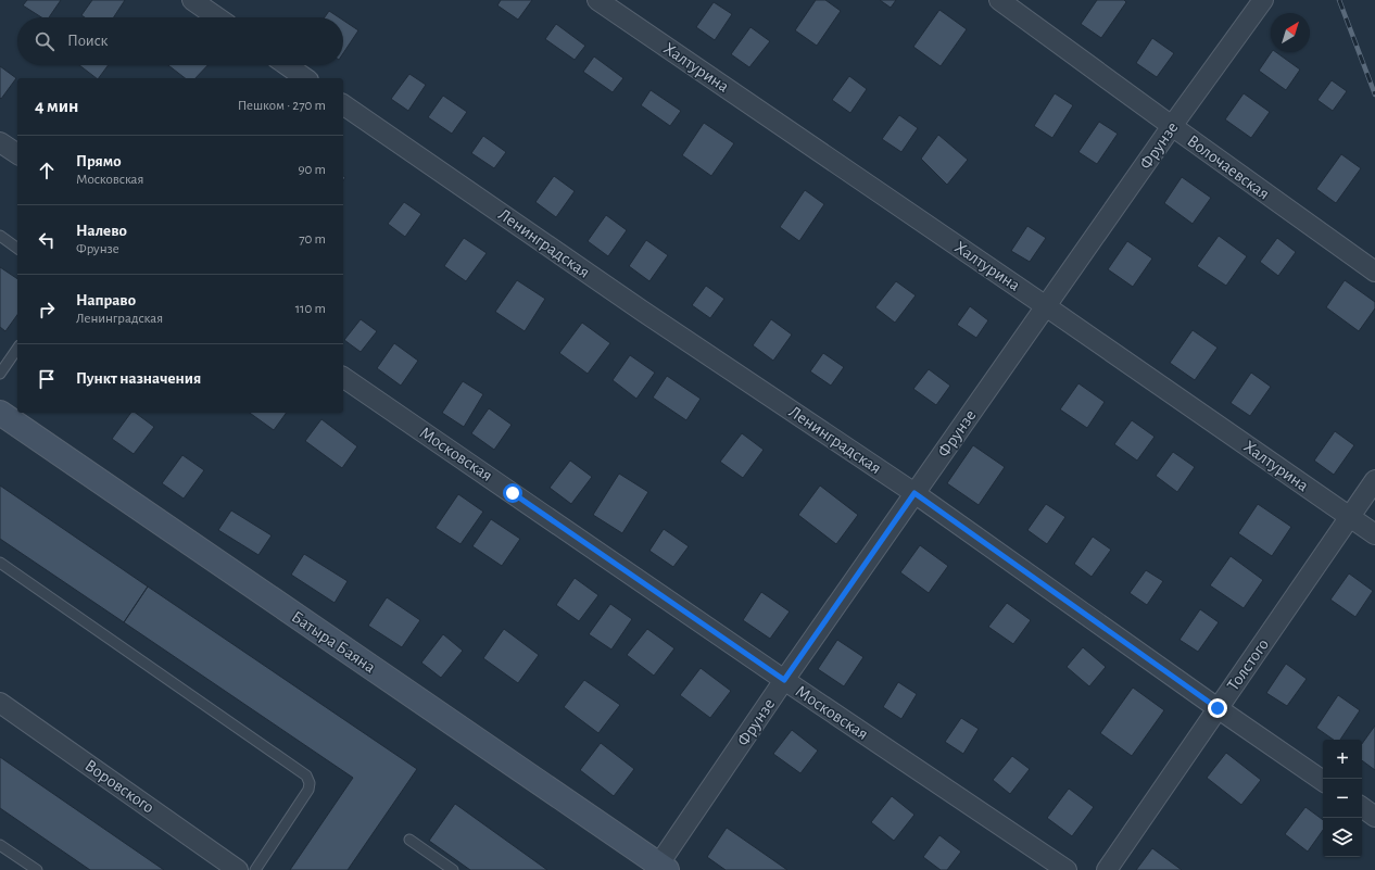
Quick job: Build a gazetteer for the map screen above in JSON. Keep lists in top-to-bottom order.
{
  "streets": {
    "street": [
      "Халтурина",
      "Фрунзе",
      "Волочаевская",
      "Ленинградская",
      "Московская",
      "Батыра Баяна",
      "Толстого",
      "Воровского"
    ]
  },
  "crossings": [
    ["Халтурина", "Фрунзе"],
    ["Халтурина", "Толстого"],
    ["Фрунзе", "Волочаевская"],
    ["Фрунзе", "Ленинградская"],
    ["Фрунзе", "Московская"],
    ["Фрунзе", "Батыра Баяна"],
    ["Ленинградская", "Толстого"]
  ],
  "north": "top right",
  "page": {
    "search": "Поиск",
    "heading": ["4 мин", "Пешком · 270 m"],
    "list": [
      ["Прямо", "Московская", "90 m"],
      ["Налево", "Фрунзе", "70 m"],
      ["Направо", "Ленинградская", "110 m"],
      "Пункт назначения"
    ],
    "map_buttons": ["+", "−"]
  }
}
